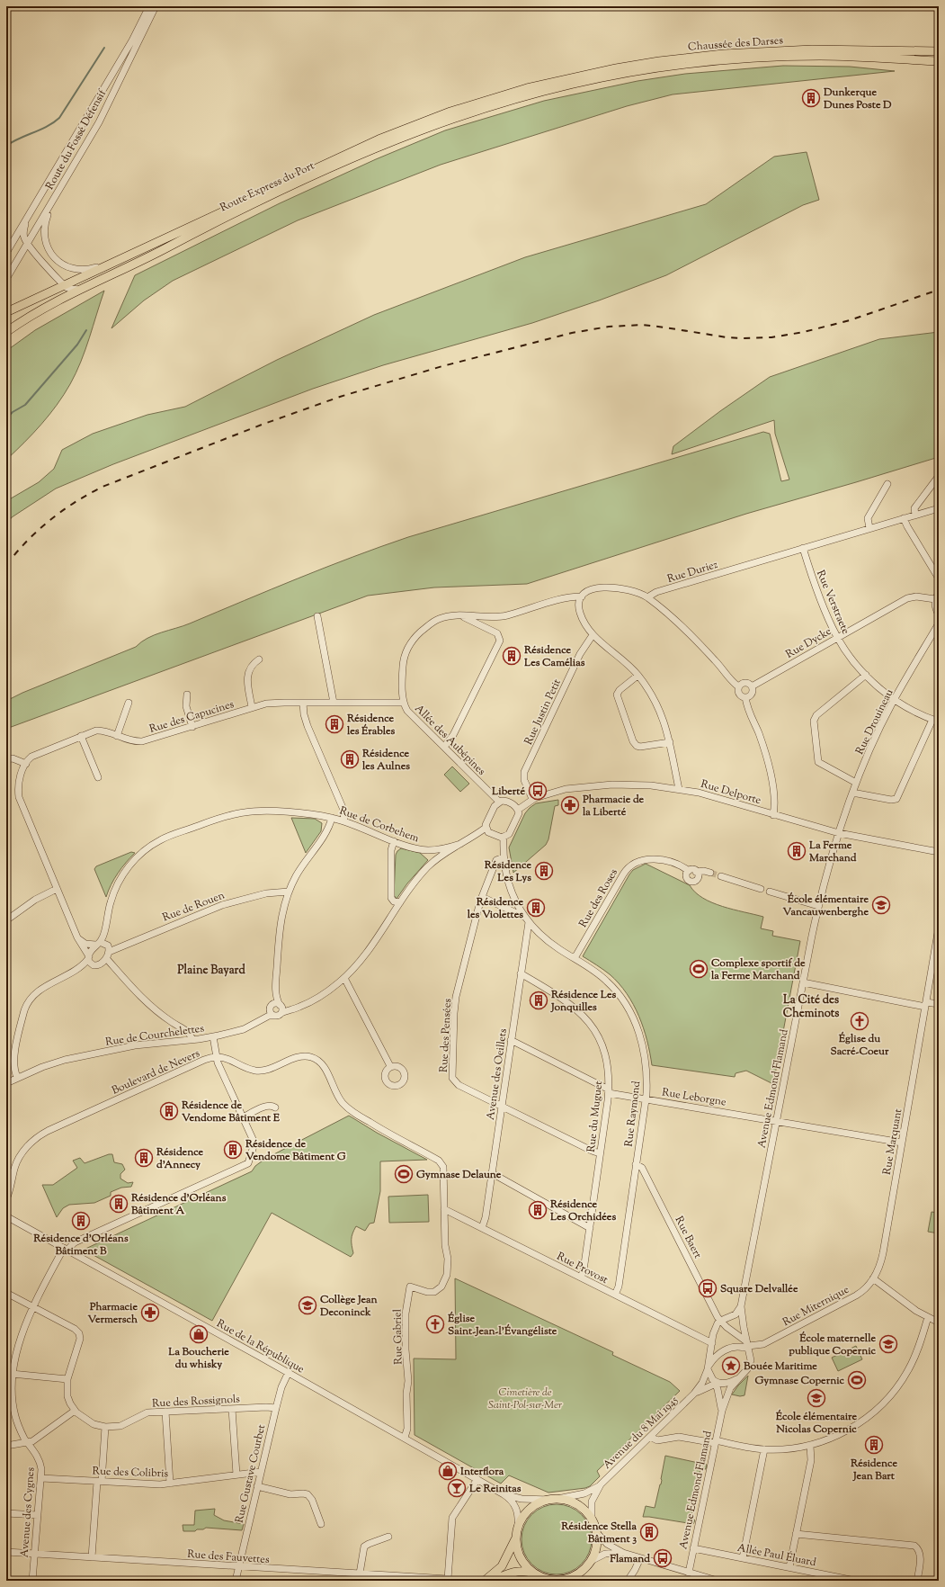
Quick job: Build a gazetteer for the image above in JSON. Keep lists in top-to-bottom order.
{
  "streets": {
    "main road": ["Chaussée des Darses", "Route Express du Port"],
    "street": [
      "Route du Fossé Défensif",
      "Rue Duriez",
      "Rue Verstraete",
      "Rue Dycke",
      "Rue Justin Petit",
      "Rue des Capucines",
      "Rue Drouineau",
      "Allée des Aubépines",
      "Rue Delporte",
      "Rue de Corbehem",
      "Rue des Roses",
      "Rue de Rouen",
      "Rue de Courchelettes",
      "Rue des Pensées",
      "Boulevard de Nevers",
      "Avenue des Oeillets",
      "Avenue Edmond Flamand",
      "Rue Leborgne",
      "Rue Raymond",
      "Rue du Muguet",
      "Rue Marquant",
      "Rue Baert",
      "Rue Provost",
      "Rue Miternique",
      "Rue Gabriel",
      "Rue de la République",
      "Rue des Rossignols",
      "Avenue du 8 Mai 1945",
      "Rue des Colibris",
      "Rue Gustave Courbet",
      "Avenue des Cygnes",
      "Allée Paul Éluard",
      "Rue des Fauvettes"
    ]
  },
  "crossings": [
    ["Chaussée des Darses", "Route Express du Port"],
    ["Rue Duriez", "Rue Verstraete"],
    ["Rue Verstraete", "Rue Dycke"],
    ["Rue Verstraete", "Rue Drouineau"],
    ["Rue Justin Petit", "Rue Delporte"],
    ["Rue des Capucines", "Allée des Aubépines"],
    ["Rue Drouineau", "Rue Delporte"],
    ["Rue Drouineau", "Avenue Edmond Flamand"],
    ["Allée des Aubépines", "Rue Delporte"],
    ["Allée des Aubépines", "Rue Raymond"],
    ["Rue Delporte", "Avenue Edmond Flamand"],
    ["Rue Delporte", "Rue Raymond"],
    ["Rue de Corbehem", "Rue de Rouen"],
    ["Rue des Roses", "Rue Raymond"],
    ["Rue des Pensées", "Avenue des Oeillets"],
    ["Rue des Pensées", "Rue Raymond"],
    ["Rue des Pensées", "Rue du Muguet"],
    ["Boulevard de Nevers", "Rue Gabriel"],
    ["Avenue des Oeillets", "Rue Leborgne"],
    ["Avenue des Oeillets", "Rue Raymond"],
    ["Avenue des Oeillets", "Rue du Muguet"],
    ["Avenue des Oeillets", "Rue Provost"],
    ["Avenue Edmond Flamand", "Rue Leborgne"],
    ["Avenue Edmond Flamand", "Allée Paul Éluard"],
    ["Rue Leborgne", "Rue Raymond"],
    ["Rue Leborgne", "Rue du Muguet"],
    ["Rue Leborgne", "Rue Marquant"],
    ["Rue Raymond", "Rue Baert"],
    ["Rue Raymond", "Rue Provost"],
    ["Rue du Muguet", "Rue Provost"],
    ["Rue Marquant", "Rue Miternique"],
    ["Rue Provost", "Rue Gabriel"],
    ["Rue Gabriel", "Rue de la République"],
    ["Rue de la République", "Avenue du 8 Mai 1945"],
    ["Rue de la République", "Rue Gustave Courbet"],
    ["Rue de la République", "Avenue des Cygnes"],
    ["Rue des Rossignols", "Rue Gustave Courbet"],
    ["Rue des Rossignols", "Avenue des Cygnes"],
    ["Rue des Colibris", "Rue Gustave Courbet"],
    ["Rue des Colibris", "Avenue des Cygnes"],
    ["Rue Gustave Courbet", "Rue des Fauvettes"],
    ["Avenue des Cygnes", "Rue des Fauvettes"]
  ],
  "districts": ["Plaine Bayard", "La Cité des Cheminots"],
  "parks": ["Cimetière de Saint-Pol-sur-Mer"],
  "places": {
    "building": [
      "Dunkerque Dunes Poste D",
      "Résidence Les Camélias",
      "Résidence les Érables",
      "Résidence les Aulnes",
      "La Ferme Marchand",
      "Résidence Les Lys",
      "Résidence les Violettes",
      "Résidence Les Jonquilles",
      "Résidence de Vendome Bâtiment E",
      "Résidence de Vendome Bâtiment G",
      "Résidence d'Annecy",
      "Résidence d'Orléans Bâtiment A",
      "Résidence Les Orchidées",
      "Résidence d'Orléans Bâtiment B",
      "Résidence Jean Bart",
      "Résidence Stella Bâtiment 3"
    ],
    "bus stop": ["Liberté", "Square Delvallée", "Flamand"],
    "pharmacy": ["Pharmacie de la Liberté", "Pharmacie Vermersch"],
    "school or university": [
      "École élémentaire Vancauwenberghe",
      "Collège Jean Deconinck",
      "École maternelle publique Copernic",
      "École élémentaire Nicolas Copernic"
    ],
    "sports": ["Complexe sportif de la Ferme Marchand", "Gymnase Delaune", "Gymnase Copernic"],
    "church": ["Église du Sacré-Coeur", "Église Saint-Jean-l'Évangéliste"],
    "shop": ["La Boucherie du whisky", "Interflora"],
    "place": ["Bouée Maritime"],
    "bar": ["Le Reinitas"]
  }
}
